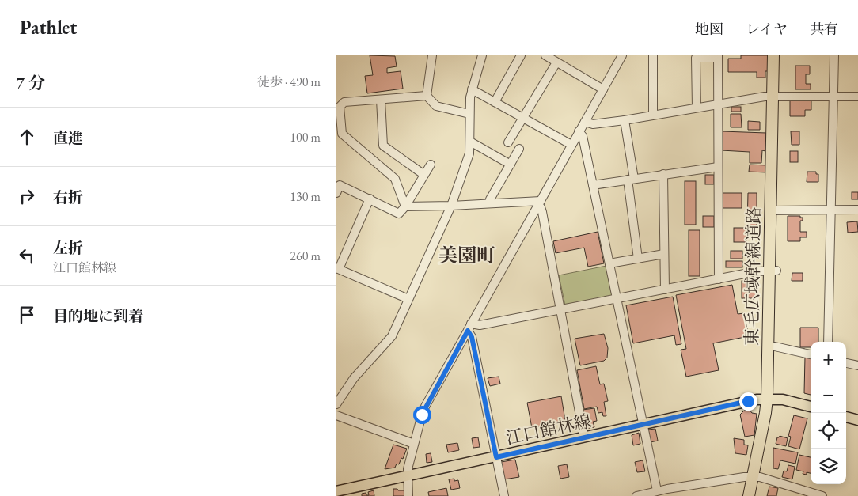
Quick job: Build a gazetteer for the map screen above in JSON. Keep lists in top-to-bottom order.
{
  "streets": {
    "highway": ["東毛広域幹線道路"],
    "main road": ["江口館林線"]
  },
  "crossings": [
    ["東毛広域幹線道路", "江口館林線"]
  ],
  "districts": ["美園町"],
  "page": {
    "header": "Pathlet",
    "nav": ["地図", "レイヤ", "共有"],
    "heading": ["7 分", "徒歩 · 490 m"],
    "list": [
      ["直進", "100 m"],
      ["右折", "130 m"],
      ["左折", "江口館林線", "260 m"],
      "目的地に到着"
    ],
    "map_buttons": ["+", "−"]
  }
}
